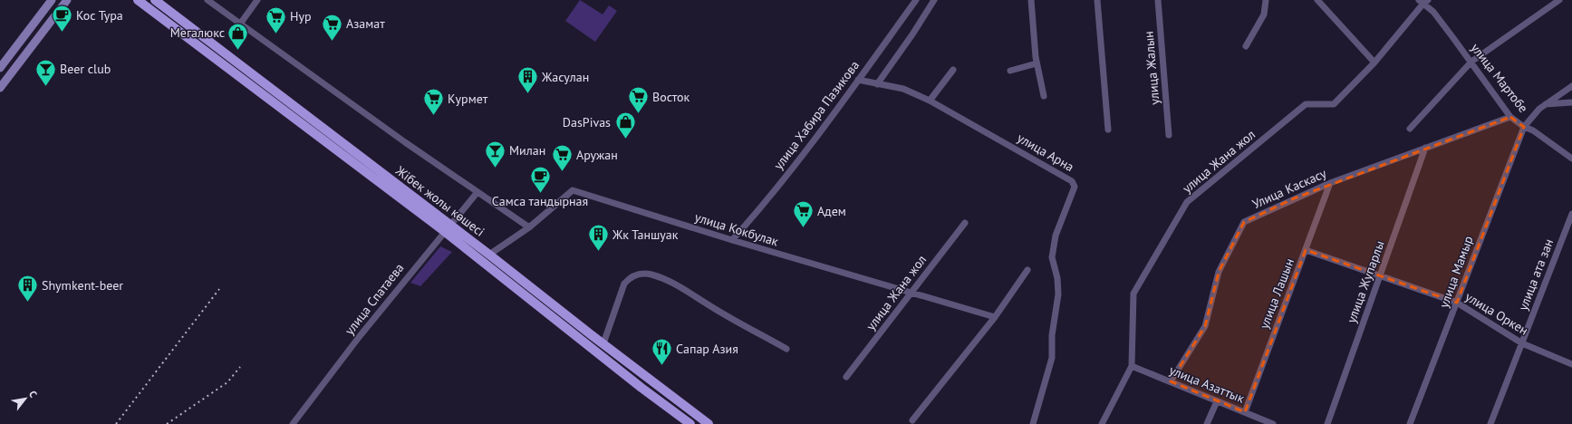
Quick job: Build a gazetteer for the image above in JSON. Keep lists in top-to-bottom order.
{
  "streets": {
    "main road": ["Жібек жолы көшесі"],
    "street": [
      "улица Жалын",
      "улица Мартобе",
      "улица Хабира Пазикова",
      "улица Арна",
      "улица Жана жол",
      "Улица Каскасу",
      "улица Кокбулак",
      "улица Мамыр",
      "улица ата зан",
      "улица Жупарлы",
      "улица Лашын",
      "улица Спатаева",
      "улица Оркен",
      "улица Азаттык"
    ]
  },
  "crossings": [
    ["улица Мартобе", "улица Жана жол"],
    ["улица Мартобе", "Улица Каскасу"],
    ["улица Мартобе", "улица Мамыр"],
    ["улица Хабира Пазикова", "улица Арна"],
    ["улица Хабира Пазикова", "улица Кокбулак"],
    ["улица Жана жол", "улица Кокбулак"],
    ["улица Жана жол", "улица Азаттык"],
    ["Улица Каскасу", "улица Жупарлы"],
    ["Улица Каскасу", "улица Лашын"],
    ["Улица Каскасу", "улица Азаттык"],
    ["Жібек жолы көшесі", "улица Кокбулак"],
    ["Жібек жолы көшесі", "улица Спатаева"],
    ["улица Мамыр", "улица Оркен"],
    ["улица ата зан", "улица Оркен"],
    ["улица Жупарлы", "улица Оркен"],
    ["улица Лашын", "улица Оркен"],
    ["улица Лашын", "улица Азаттык"]
  ],
  "places": {
    "cafe": ["Кос Тура", "Самса тандырная"],
    "supermarket": [
      "Нур",
      "Азамат",
      "Восток",
      "Курмет",
      "Аружан",
      "Адем"
    ],
    "shop": ["Мегалюкс", "DasPivas"],
    "bar": ["Beer club", "Милан"],
    "building": ["Жасулан", "Жк Таншуак", "Shymkent-beer"],
    "restaurant": ["Сапар Азия"]
  },
  "north": "top right"
}
